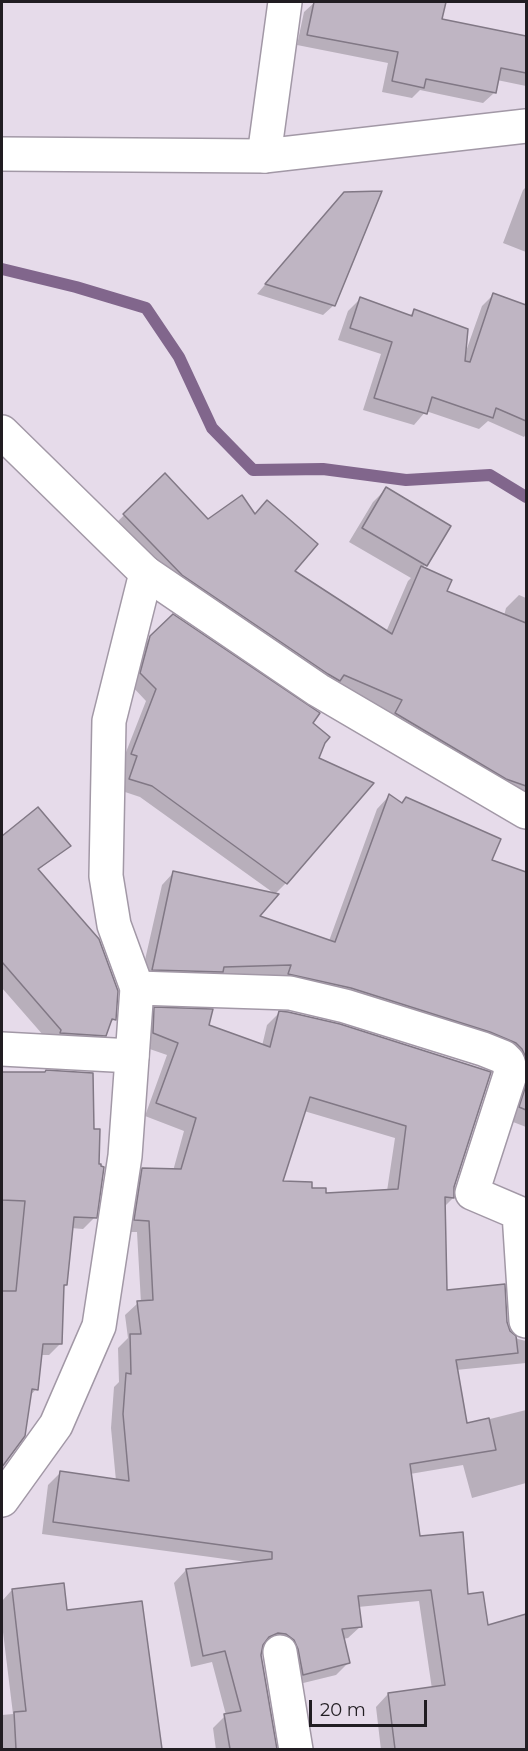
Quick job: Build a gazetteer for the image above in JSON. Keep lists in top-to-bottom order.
{
  "scale_bar": "20 m"
}
